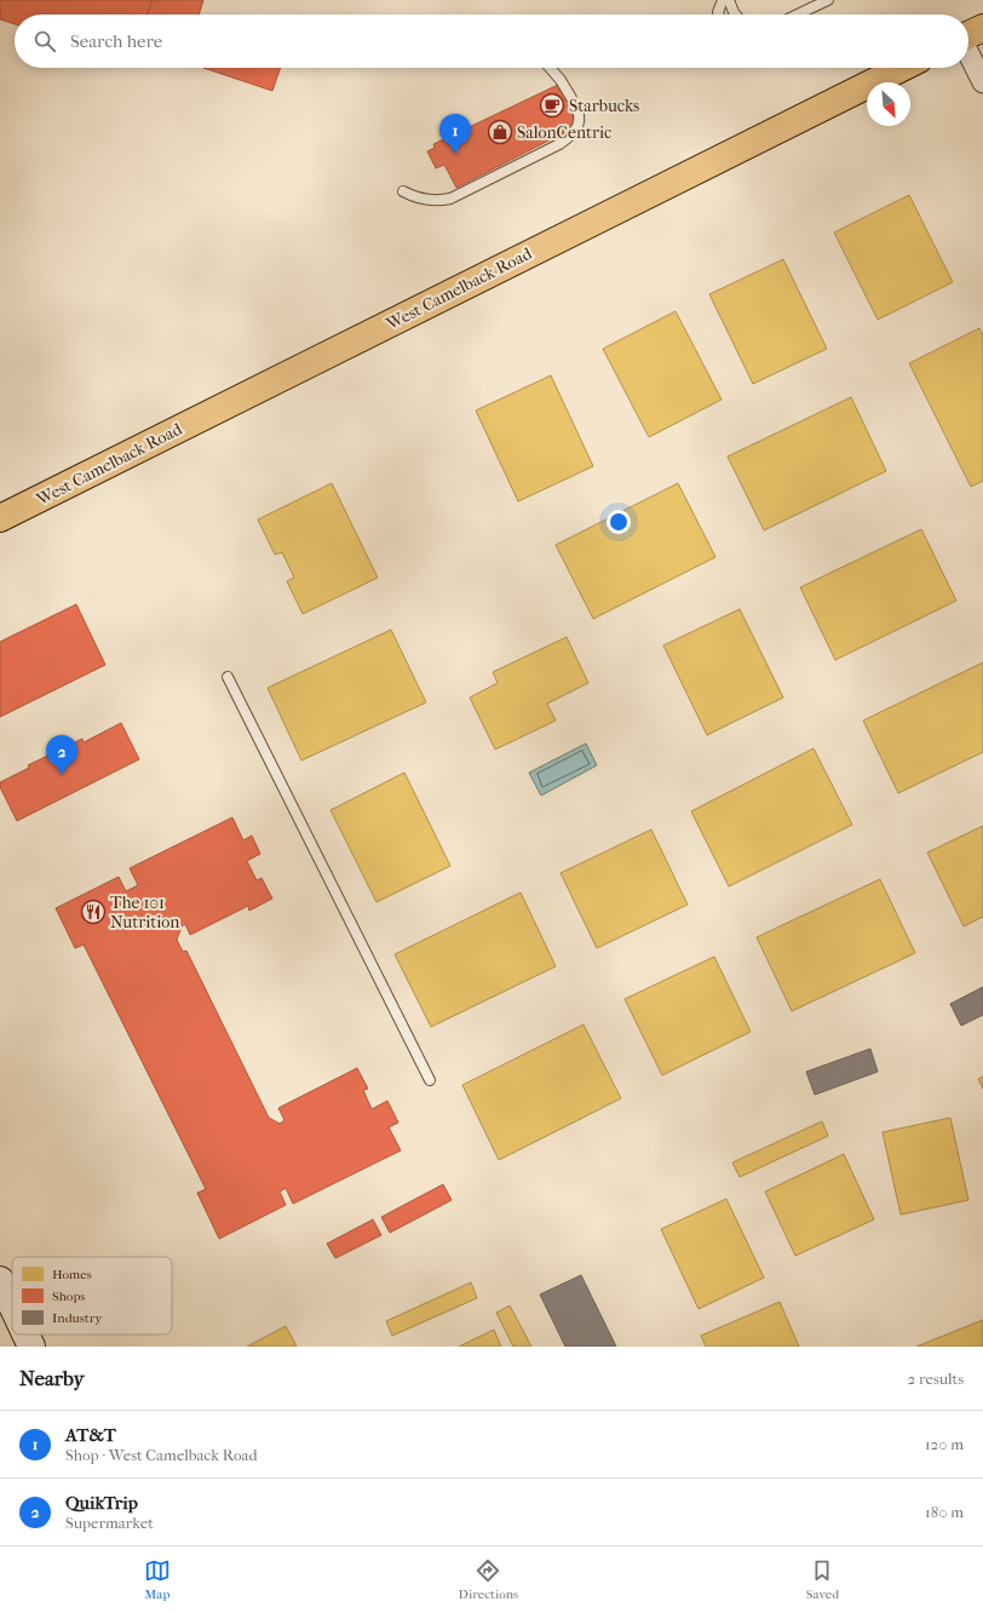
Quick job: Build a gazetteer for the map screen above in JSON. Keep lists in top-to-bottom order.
{
  "streets": {
    "main road": ["West Camelback Road"]
  },
  "places": {
    "cafe": ["Starbucks"],
    "shop": ["SalonCentric"],
    "restaurant": ["The 101 Nutrition"]
  },
  "legend": ["Homes", "Shops", "Industry"],
  "north": "bottom right",
  "page": {
    "search": "Search here",
    "pins": ["1", "2"],
    "heading": ["Nearby", "2 results"],
    "list": [
      {
        "mark": "1",
        "name": "AT&T",
        "note": "Shop · West Camelback Road",
        "value": "120 m"
      },
      {
        "mark": "2",
        "name": "QuikTrip",
        "note": "Supermarket",
        "value": "180 m"
      }
    ],
    "nav": ["Map", "Directions", "Saved"]
  }
}
